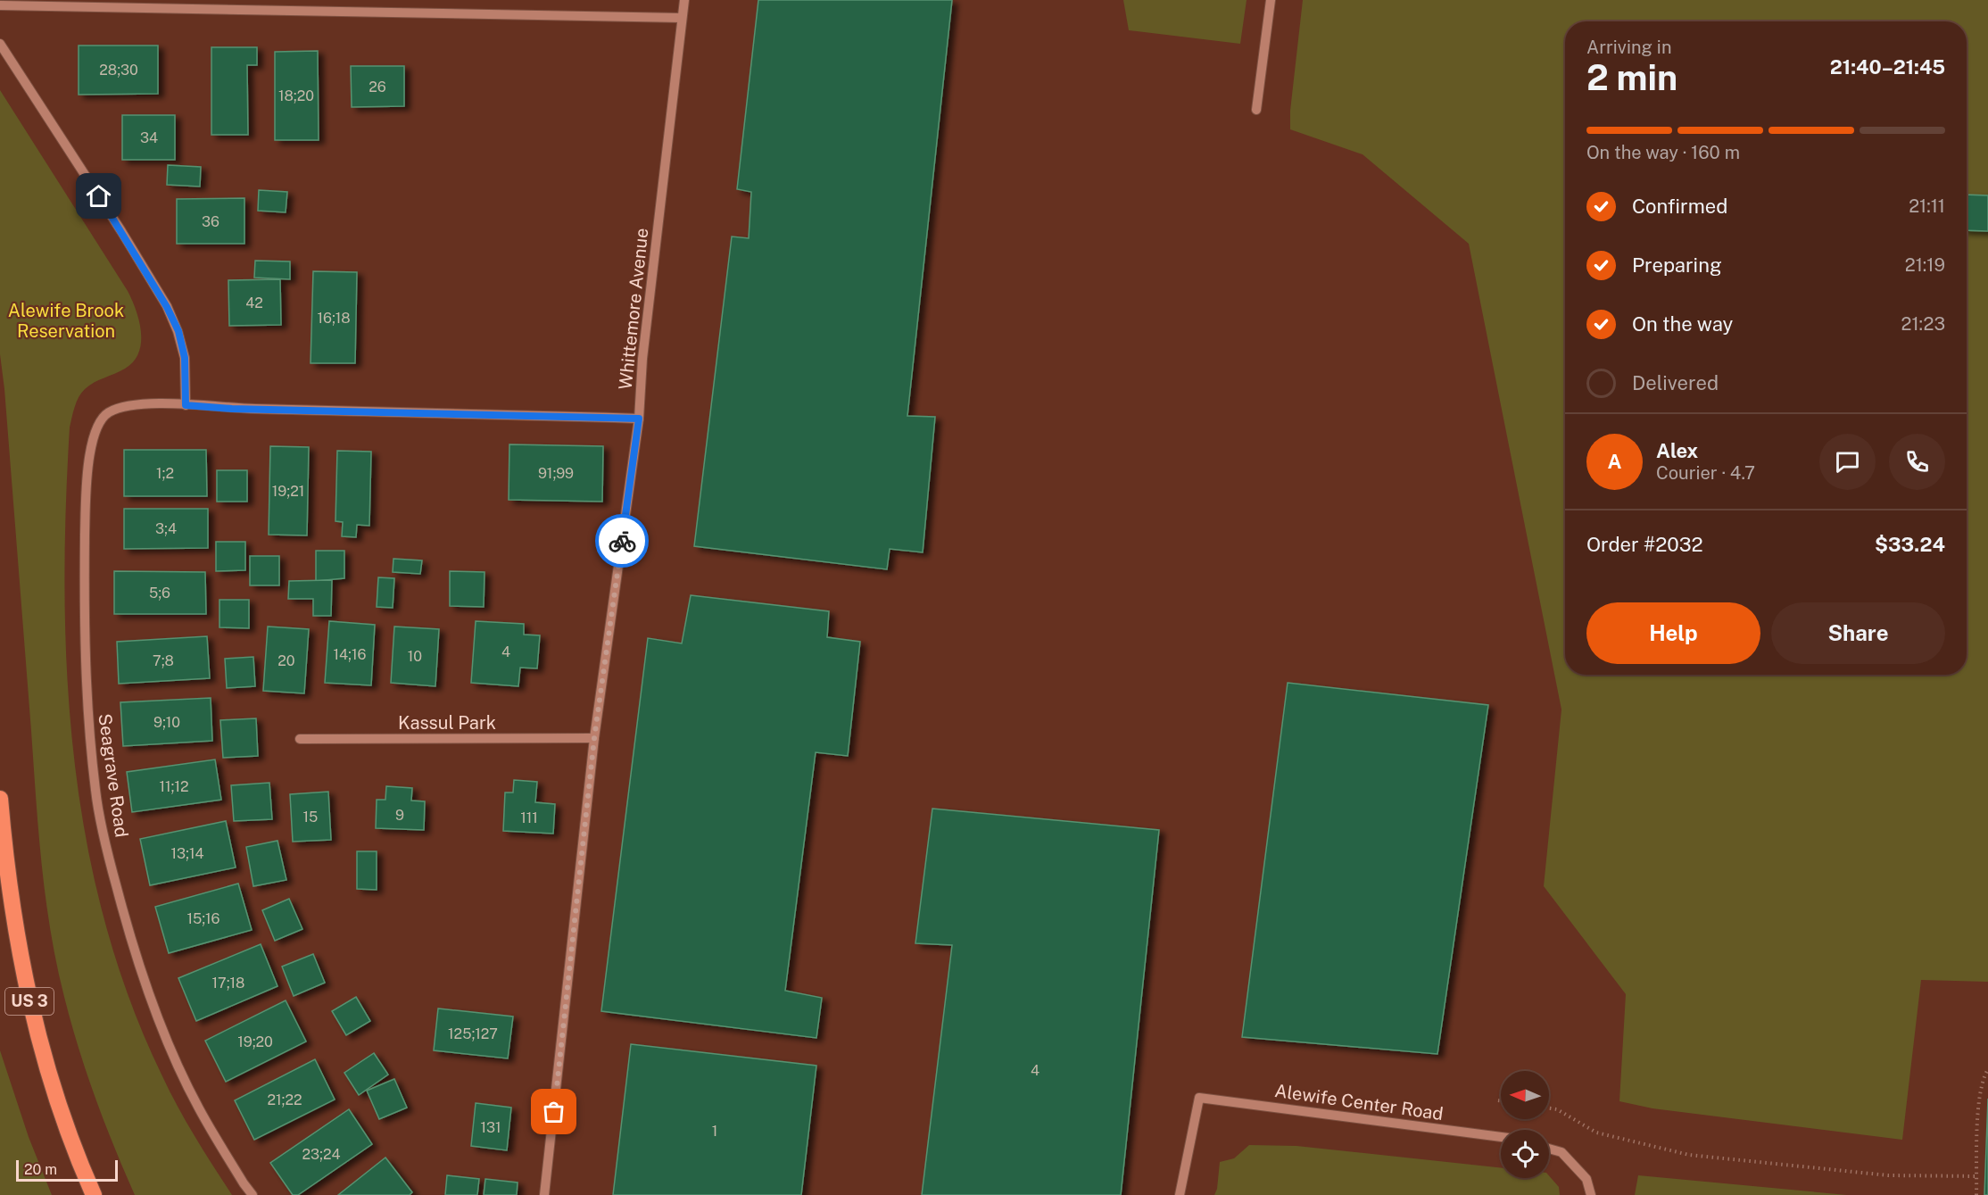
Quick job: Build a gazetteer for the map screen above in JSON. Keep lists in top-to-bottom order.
{
  "streets": {
    "highway": ["US 3"],
    "street": [
      "Whittemore Avenue",
      "Kassul Park",
      "Seagrave Road",
      "Alewife Center Road"
    ]
  },
  "crossings": [
    ["Whittemore Avenue", "Kassul Park"],
    ["Whittemore Avenue", "Seagrave Road"]
  ],
  "parks": ["Alewife Brook Reservation"],
  "house_numbers": [
    "28;30",
    "26",
    "18;20",
    "34",
    "36",
    "42",
    "16;18",
    "1;2",
    "91;99",
    "19;21",
    "3;4",
    "5;6",
    "4",
    "14;16",
    "10",
    "7;8",
    "20",
    "9;10",
    "11;12",
    "9",
    "15",
    "111",
    "13;14",
    "15;16",
    "17;18",
    "125;127",
    "19;20",
    "4",
    "21;22",
    "131",
    "1",
    "23;24"
  ],
  "scale_bar": "20 m",
  "north": "left",
  "page": {
    "heading": ["2 min", "Arriving in", "21:40–21:45"],
    "panel": [
      "Alex",
      "Courier · 4.7",
      "Order #2032",
      "$33.24"
    ],
    "bar": "On the way · 160 m",
    "list": [
      ["Confirmed", "21:11"],
      ["Preparing", "21:19"],
      ["On the way", "21:23"],
      "Delivered"
    ],
    "round": "A",
    "buttons": ["Help", "Share"],
    "scale": "20 m"
  }
}
